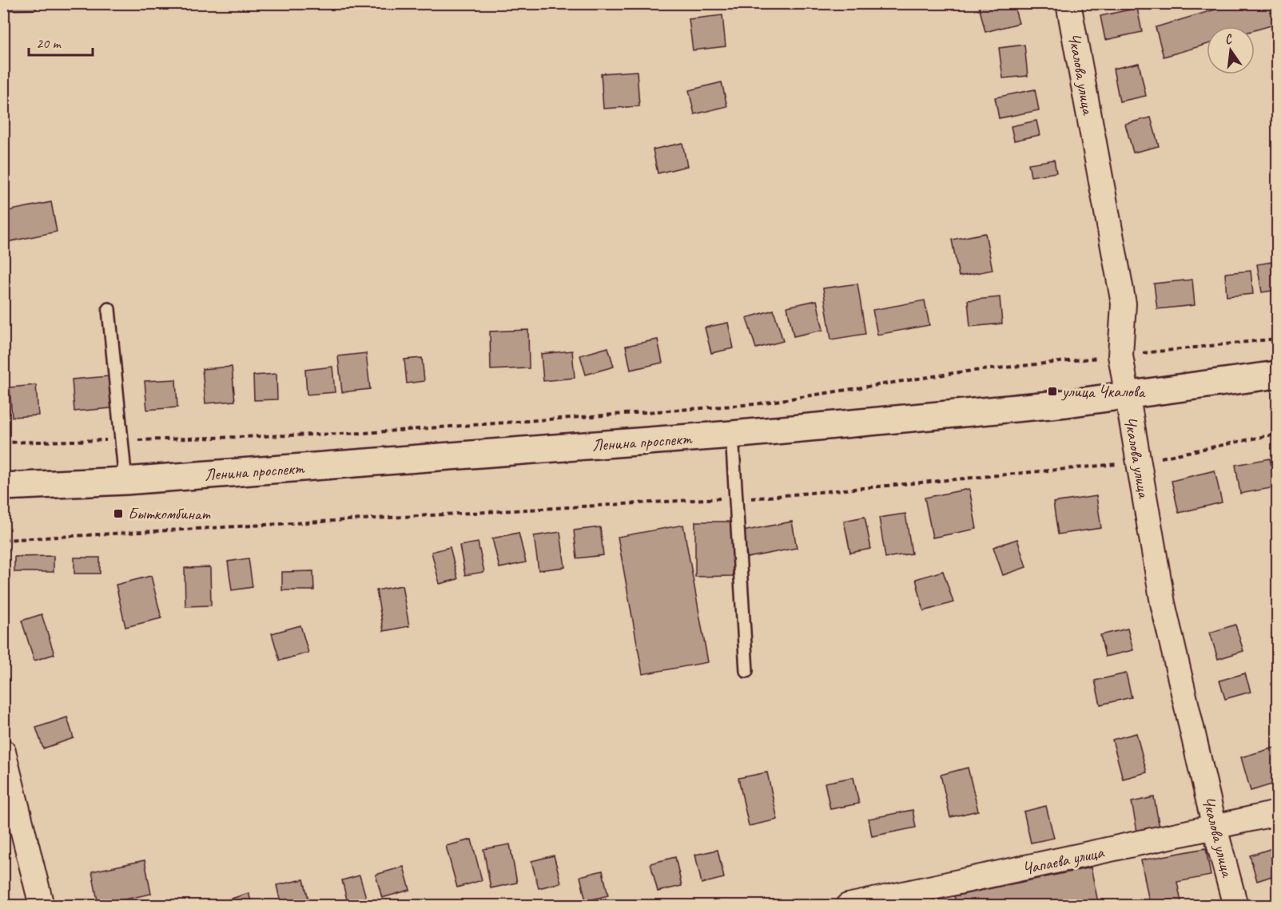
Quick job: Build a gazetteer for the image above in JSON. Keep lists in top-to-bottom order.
{
  "streets": {
    "main road": ["Ленина проспект"],
    "street": ["Чкалова улица", "Чапаева улица"]
  },
  "crossings": [
    ["Чкалова улица", "Ленина проспект"],
    ["Чкалова улица", "Чапаева улица"]
  ],
  "places": {
    "transit": ["улица Чкалова", "Быткомбинат"]
  },
  "scale_bar": "20 m",
  "north": "top"
}
